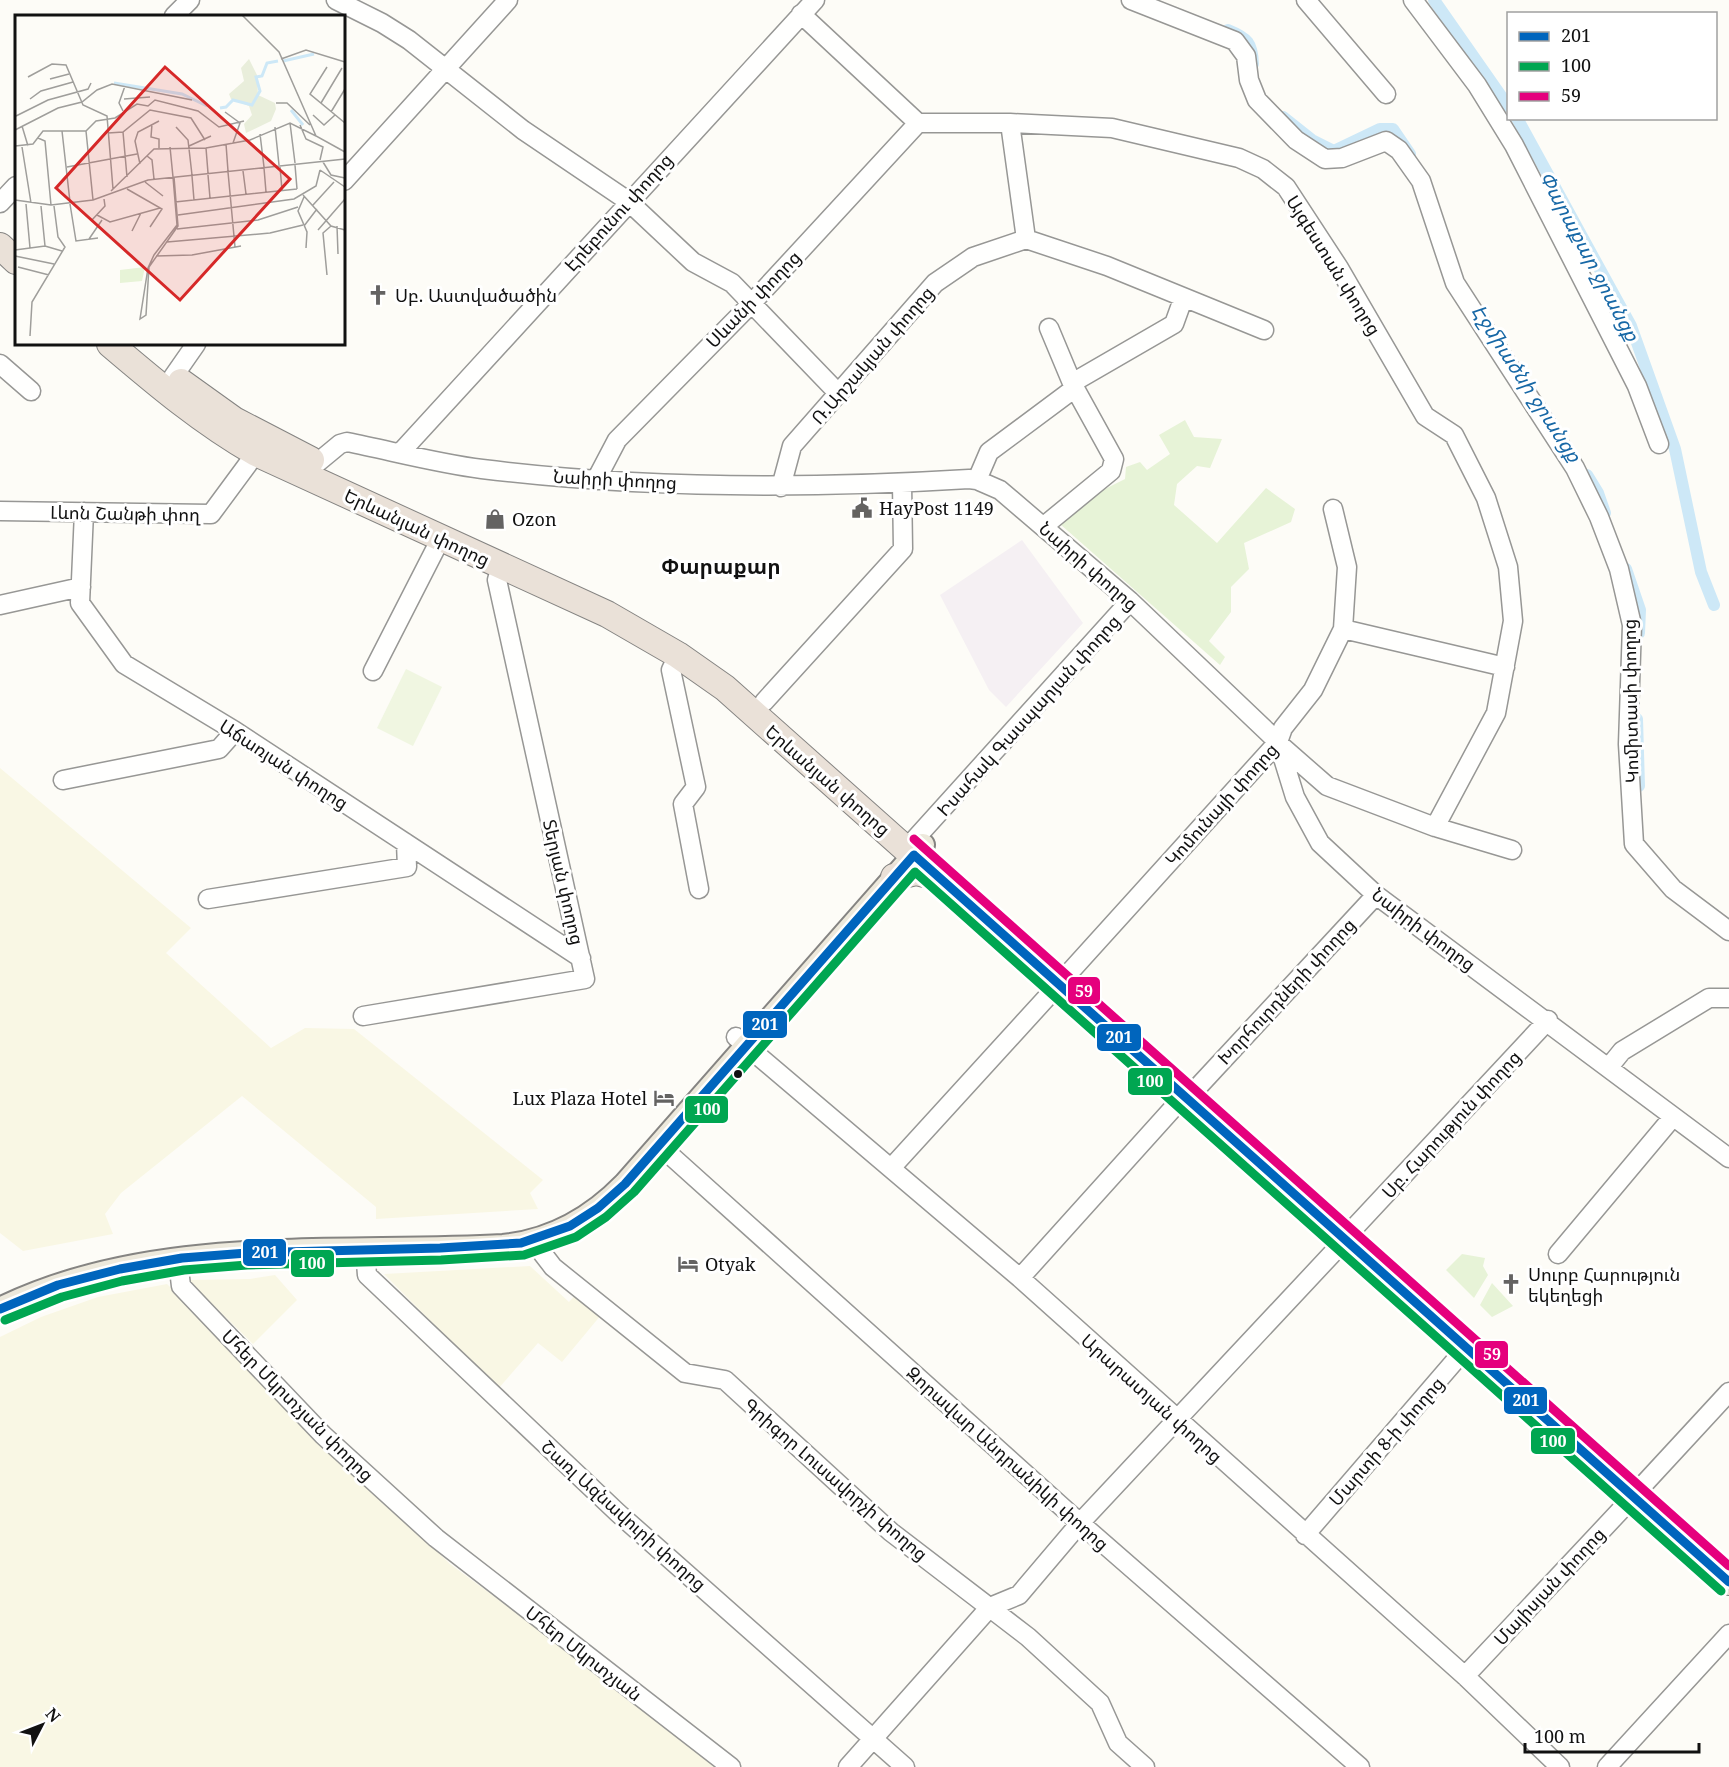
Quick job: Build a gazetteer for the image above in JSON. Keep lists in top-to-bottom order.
{
  "streets": {
    "highway": ["Երևանյան փողոց"],
    "main road": ["Իսահակ Գասպարյան փողոց"],
    "street": [
      "Էրեբունու փողոց",
      "Այգեստան փողոց",
      "Սևանի փողոց",
      "Ռ.Արշակյան փողոց",
      "Նաիրի փողոց",
      "Լևոն Շանթի փող",
      "Կոմիտասի փողոց",
      "Աճառյան փողոց",
      "Կոմունայի փողոց",
      "Տերյան փողոց",
      "Խորհուրդների փողոց",
      "Սբ. Հարություն փողոց",
      "Արարատյան փողոց",
      "Մհեր Մկրտչյան փողոց",
      "Մարտի 8-ի փողոց",
      "Զորավար Անդրանիկի փողոց",
      "Գրիգոր Լուսավորչի փողոց",
      "Շառլ Ազնավուրի փողոց",
      "Մայիսյան փողոց",
      "Մհեր Մկրտչյան"
    ]
  },
  "crossings": [
    ["Էրեբունու փողոց", "Նաիրի փողոց"],
    ["Այգեստան փողոց", "Սևանի փողոց"],
    ["Սևանի փողոց", "Նաիրի փողոց"],
    ["Ռ.Արշակյան փողոց", "Նաիրի փողոց"],
    ["Նաիրի փողոց", "Երևանյան փողոց"],
    ["Նաիրի փողոց", "Իսահակ Գասպարյան փողոց"],
    ["Նաիրի փողոց", "Կոմունայի փողոց"],
    ["Նաիրի փողոց", "Խորհուրդների փողոց"],
    ["Նաիրի փողոց", "Սբ. Հարություն փողոց"],
    ["Լևոն Շանթի փող", "Երևանյան փողոց"],
    ["Լևոն Շանթի փող", "Աճառյան փողոց"],
    ["Երևանյան փողոց", "Իսահակ Գասպարյան փողոց"],
    ["Երևանյան փողոց", "Կոմունայի փողոց"],
    ["Երևանյան փողոց", "Տերյան փողոց"],
    ["Երևանյան փողոց", "Խորհուրդների փողոց"],
    ["Երևանյան փողոց", "Սբ. Հարություն փողոց"],
    ["Երևանյան փողոց", "Մարտի 8-ի փողոց"],
    ["Երևանյան փողոց", "Մայիսյան փողոց"],
    ["Իսահակ Գասպարյան փողոց", "Արարատյան փողոց"],
    ["Իսահակ Գասպարյան փողոց", "Մհեր Մկրտչյան փողոց"],
    ["Իսահակ Գասպարյան փողոց", "Զորավար Անդրանիկի փողոց"],
    ["Իսահակ Գասպարյան փողոց", "Գրիգոր Լուսավորչի փողոց"],
    ["Իսահակ Գասպարյան փողոց", "Շառլ Ազնավուրի փողոց"],
    ["Աճառյան փողոց", "Տերյան փողոց"],
    ["Կոմունայի փողոց", "Արարատյան փողոց"],
    ["Խորհուրդների փողոց", "Արարատյան փողոց"],
    ["Սբ. Հարություն փողոց", "Արարատյան փողոց"],
    ["Սբ. Հարություն փողոց", "Զորավար Անդրանիկի փողոց"],
    ["Սբ. Հարություն փողոց", "Գրիգոր Լուսավորչի փողոց"],
    ["Սբ. Հարություն փողոց", "Շառլ Ազնավուրի փողոց"],
    ["Արարատյան փողոց", "Մարտի 8-ի փողոց"],
    ["Արարատյան փողոց", "Մայիսյան փողոց"],
    ["Մհեր Մկրտչյան փողոց", "Մհեր Մկրտչյան"]
  ],
  "districts": ["Փարաքար"],
  "water": ["Փարաքար ջրանցք", "Էջմիածնի ջրանցք"],
  "places": {
    "church": ["Սբ. Աստվածածին", "Սուրբ Հարություն եկեղեցի"],
    "public building": ["HayPost 1149"],
    "shop": ["Ozon"],
    "hotel": ["Lux Plaza Hotel", "Otyak"]
  },
  "lines": ["transit line 59", "transit line 201", "transit line 100"],
  "legend": ["201", "100", "59"],
  "scale_bar": "100 m",
  "north": "top right"
}
